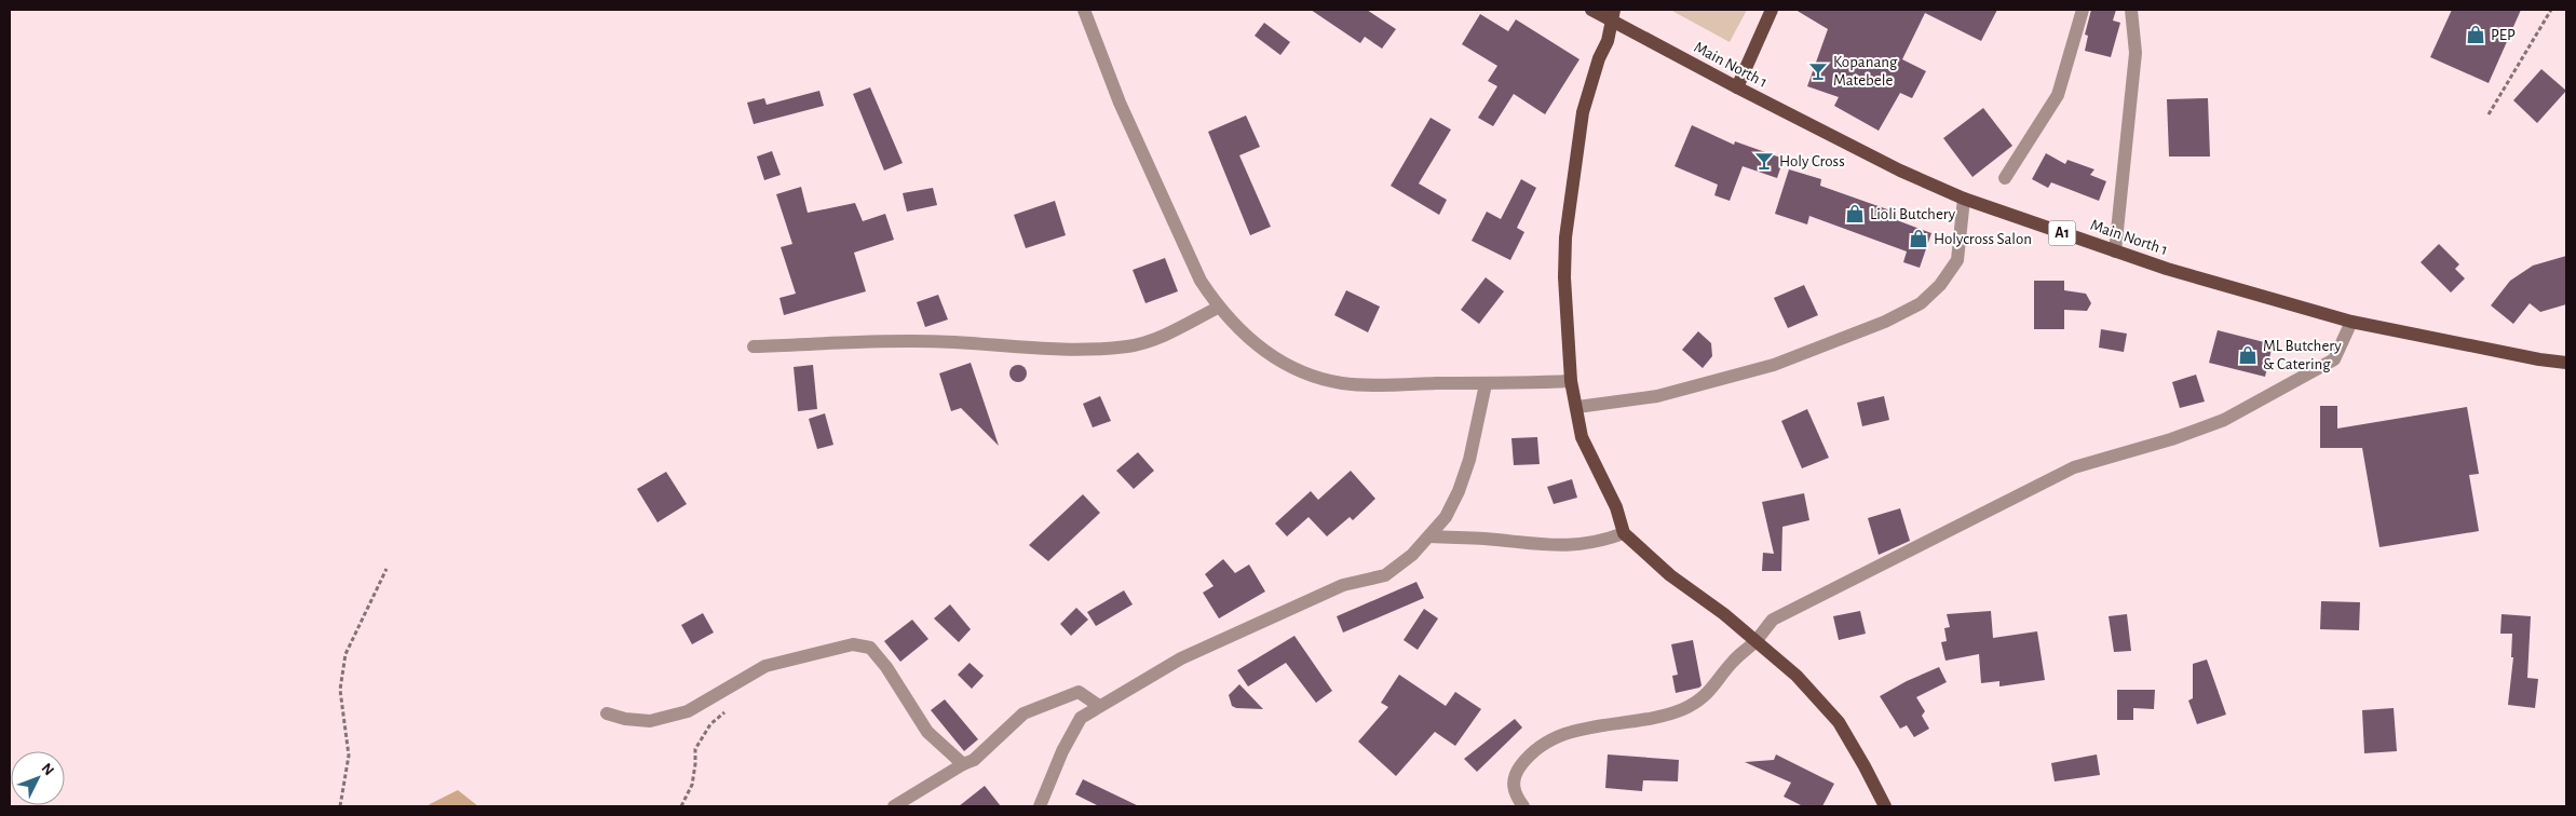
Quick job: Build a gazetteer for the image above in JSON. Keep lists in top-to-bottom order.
{
  "streets": {
    "main road": ["Main North 1", "A1"]
  },
  "places": {
    "shop": [
      "PEP",
      "Lioli Butchery",
      "Holycross Salon",
      "ML Butchery & Catering"
    ],
    "bar": ["Kopanang Matebele", "Holy Cross"]
  },
  "north": "top right"
}
